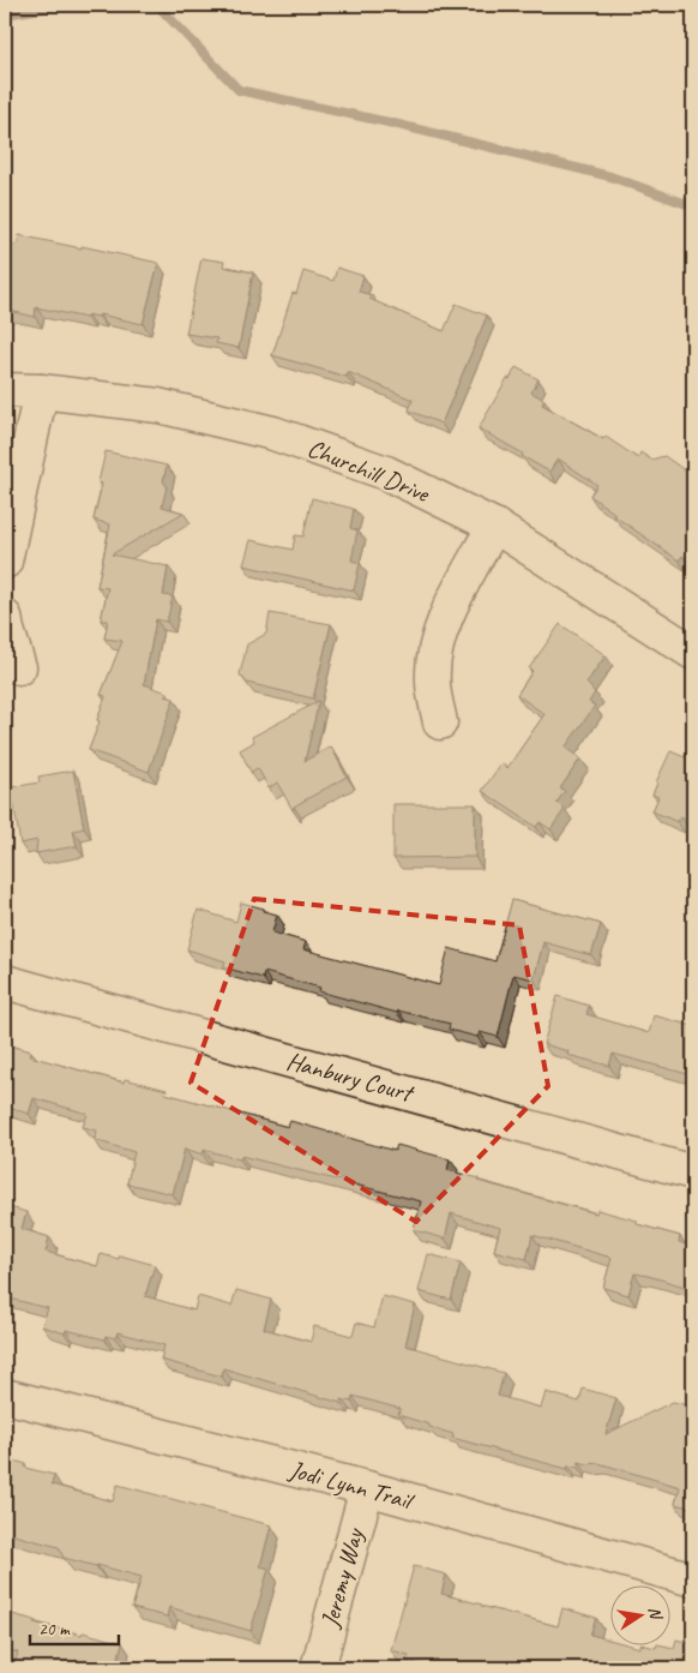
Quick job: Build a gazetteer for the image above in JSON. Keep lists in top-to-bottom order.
{
  "streets": {
    "street": [
      "Churchill Drive",
      "Hanbury Court",
      "Jodi Lynn Trail",
      "Jeremy Way"
    ]
  },
  "crossings": [
    ["Jodi Lynn Trail", "Jeremy Way"]
  ],
  "scale_bar": "20 m",
  "north": "right"
}
